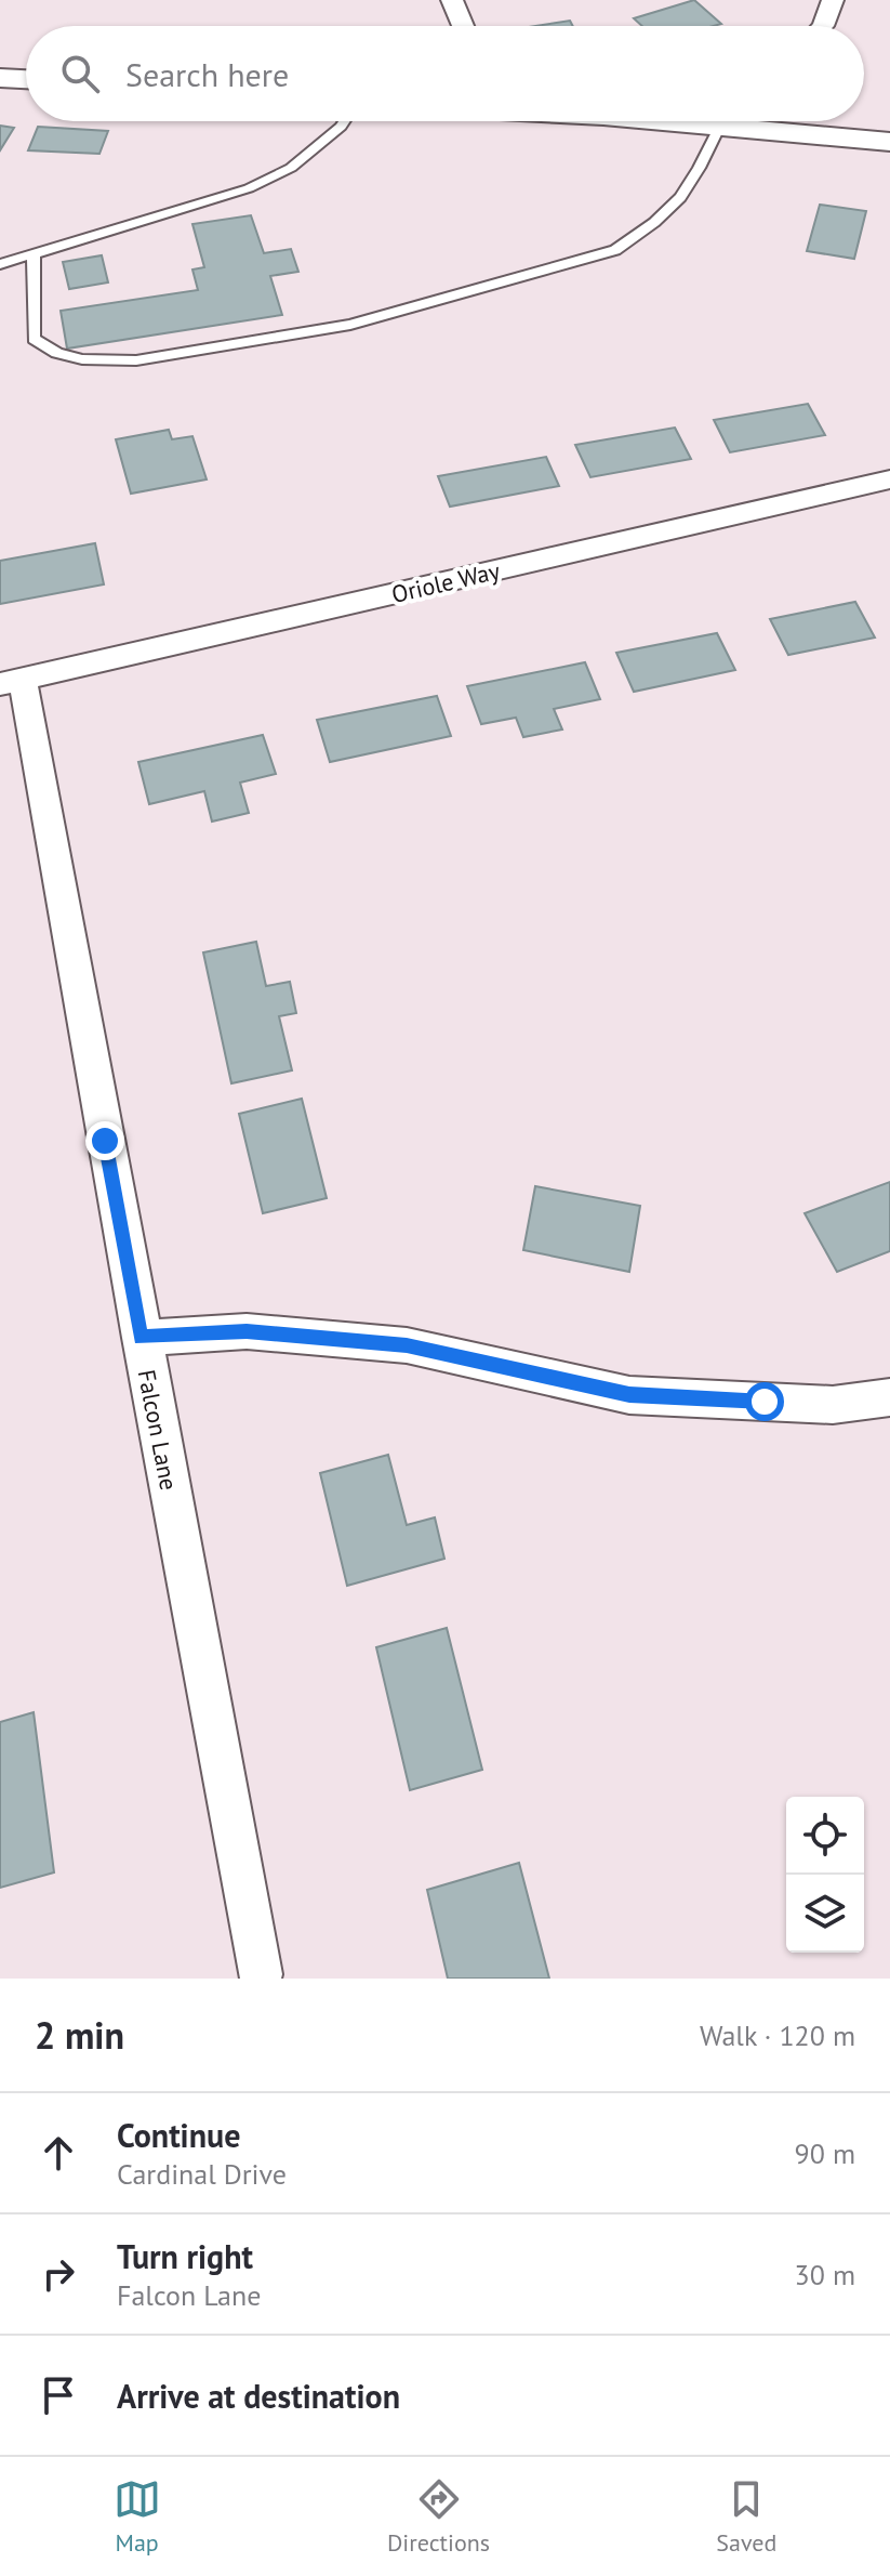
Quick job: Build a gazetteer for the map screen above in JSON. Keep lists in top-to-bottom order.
{
  "streets": {
    "street": ["Oriole Way", "Falcon Lane"]
  },
  "crossings": [
    ["Oriole Way", "Falcon Lane"]
  ],
  "page": {
    "search": "Search here",
    "heading": ["2 min", "Walk · 120 m"],
    "list": [
      ["Continue", "Cardinal Drive", "90 m"],
      ["Turn right", "Falcon Lane", "30 m"],
      "Arrive at destination"
    ],
    "nav": ["Map", "Directions", "Saved"]
  }
}
